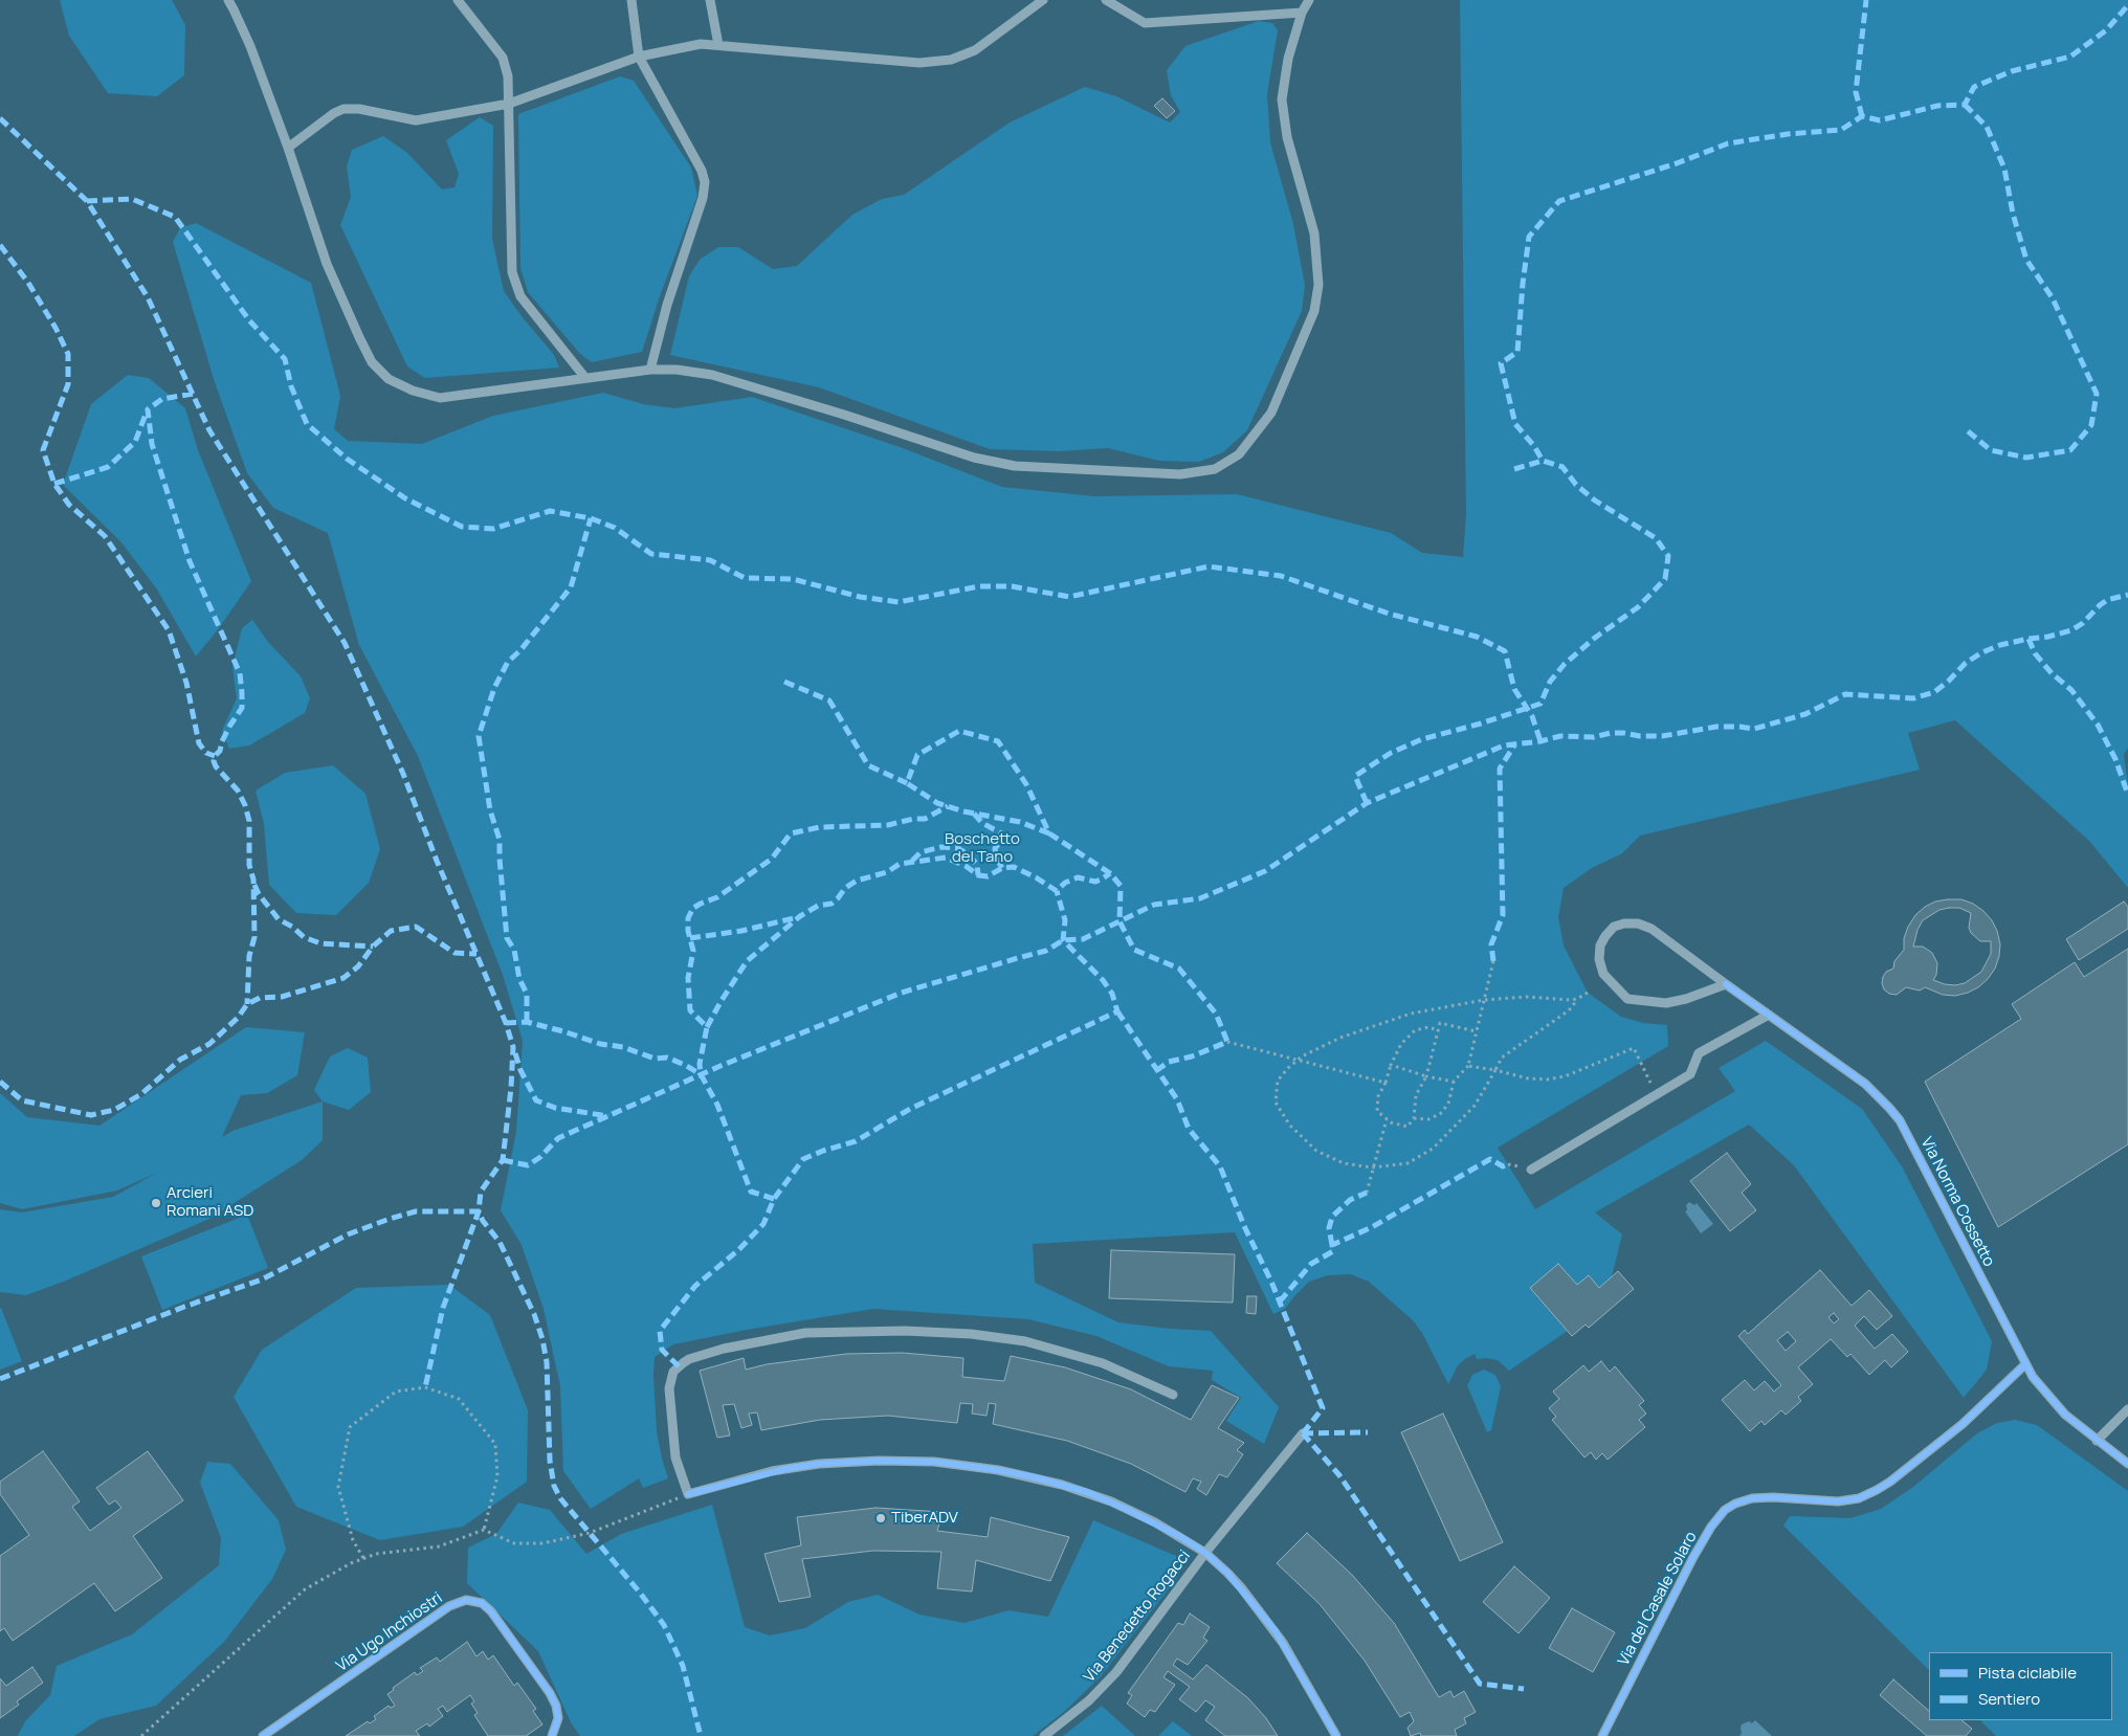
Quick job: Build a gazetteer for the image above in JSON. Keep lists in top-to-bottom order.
{
  "streets": {
    "street": [
      "Via Norma Cossetto",
      "Via del Casale Solaro",
      "Via Benedetto Rogacci",
      "Via Ugo Inchiostri"
    ]
  },
  "crossings": [
    ["Via Norma Cossetto", "Via del Casale Solaro"]
  ],
  "parks": ["Boschetto del Tano"],
  "places": ["Arcieri Romani ASD", "TiberADV"],
  "legend": ["Pista ciclabile", "Sentiero"]
}
